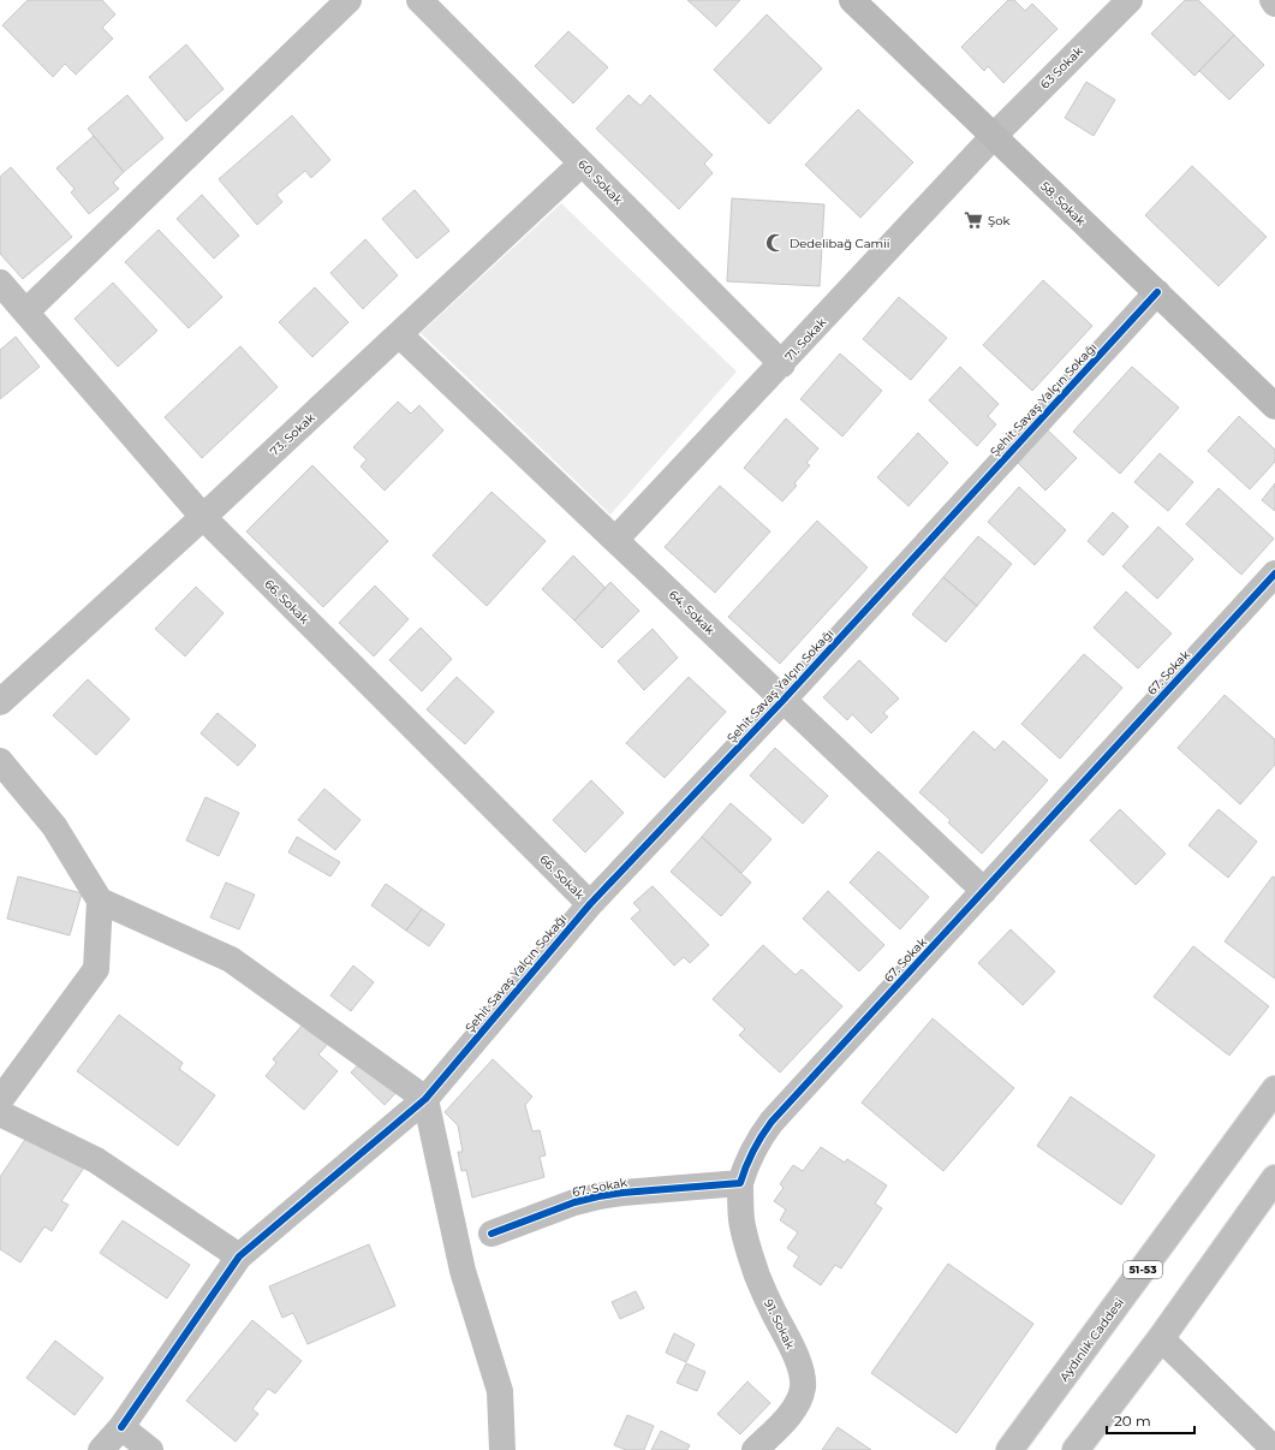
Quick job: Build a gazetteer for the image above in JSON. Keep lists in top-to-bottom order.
{
  "streets": {
    "street": [
      "63 Sokak",
      "60. Sokak",
      "58. Sokak",
      "71. Sokak",
      "Şehit Savaş Yalçın Sokağı",
      "73. Sokak",
      "66. Sokak",
      "64. Sokak",
      "67. Sokak",
      "51-53",
      "91. Sokak",
      "Aydınlık Caddesi"
    ]
  },
  "crossings": [
    ["63 Sokak", "58. Sokak"],
    ["63 Sokak", "71. Sokak"],
    ["60. Sokak", "71. Sokak"],
    ["60. Sokak", "73. Sokak"],
    ["58. Sokak", "71. Sokak"],
    ["58. Sokak", "Şehit Savaş Yalçın Sokağı"],
    ["71. Sokak", "64. Sokak"],
    ["Şehit Savaş Yalçın Sokağı", "66. Sokak"],
    ["Şehit Savaş Yalçın Sokağı", "64. Sokak"],
    ["73. Sokak", "66. Sokak"],
    ["73. Sokak", "64. Sokak"],
    ["64. Sokak", "67. Sokak"],
    ["67. Sokak", "91. Sokak"]
  ],
  "places": {
    "supermarket": ["Şok"],
    "mosque": ["Dedelibağ Camii"]
  },
  "scale_bar": "20 m"
}
